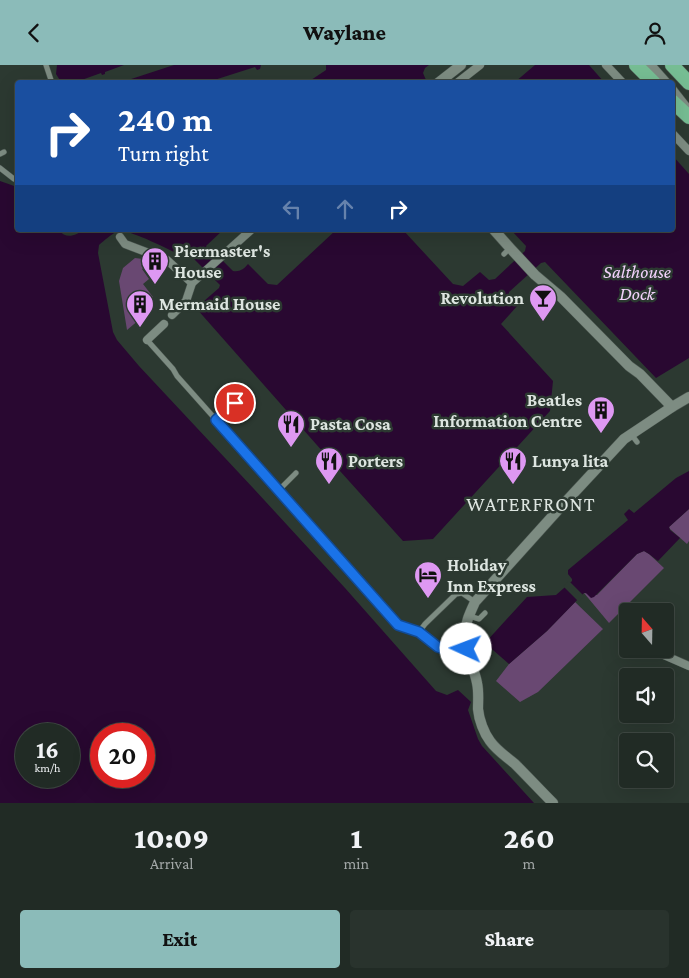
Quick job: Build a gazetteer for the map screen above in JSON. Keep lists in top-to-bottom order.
{
  "districts": ["WATERFRONT"],
  "water": ["Salthouse Dock"],
  "places": {
    "building": ["Piermaster's House", "Mermaid House", "Beatles Information Centre"],
    "bar": ["Revolution"],
    "restaurant": ["Pasta Cosa", "Porters", "Lunya lita"],
    "hotel": ["Holiday Inn Express"]
  },
  "north": "top",
  "page": {
    "header": "Waylane",
    "turn": ["240 m", "Turn right"],
    "speed": "16 km/h",
    "limit": "20",
    "eta": [
      "10:09",
      "Arrival",
      "1",
      "min",
      "260",
      "m"
    ],
    "buttons": ["Exit", "Share"]
  }
}
